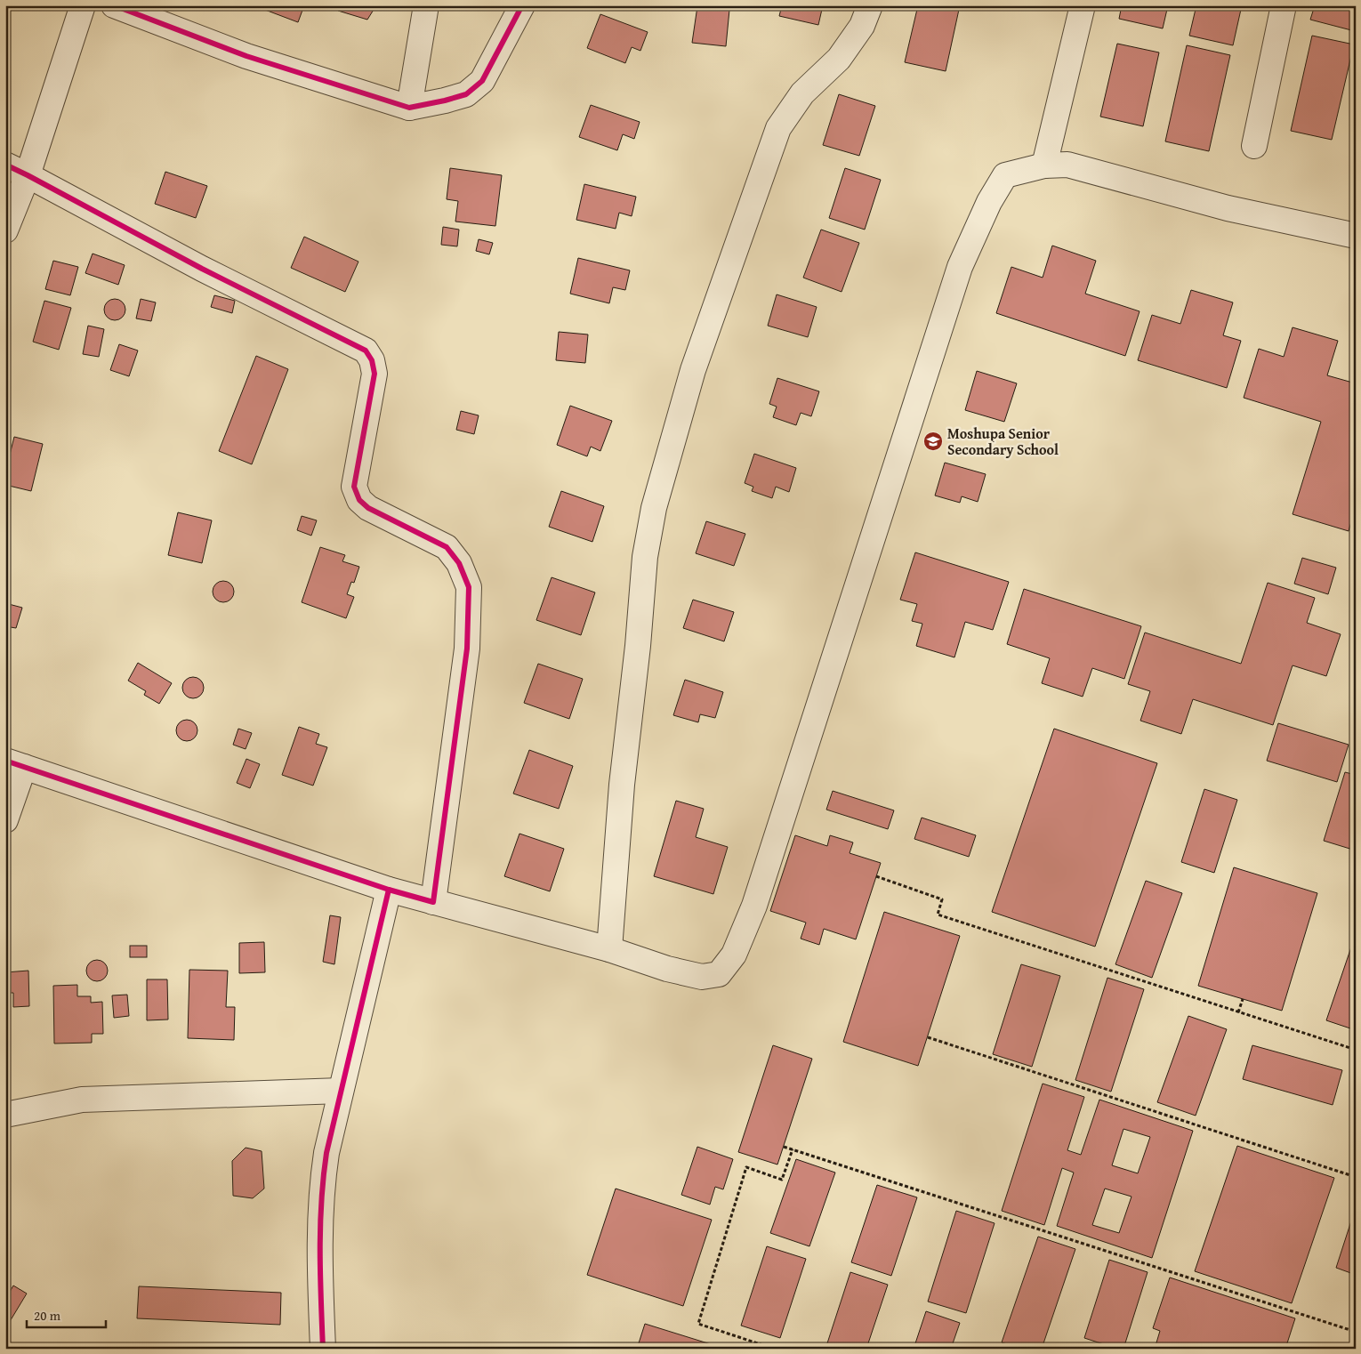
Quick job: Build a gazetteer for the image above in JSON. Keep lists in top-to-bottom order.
{
  "places": {
    "school or university": ["Moshupa Senior Secondary School"]
  },
  "scale_bar": "20 m"
}
